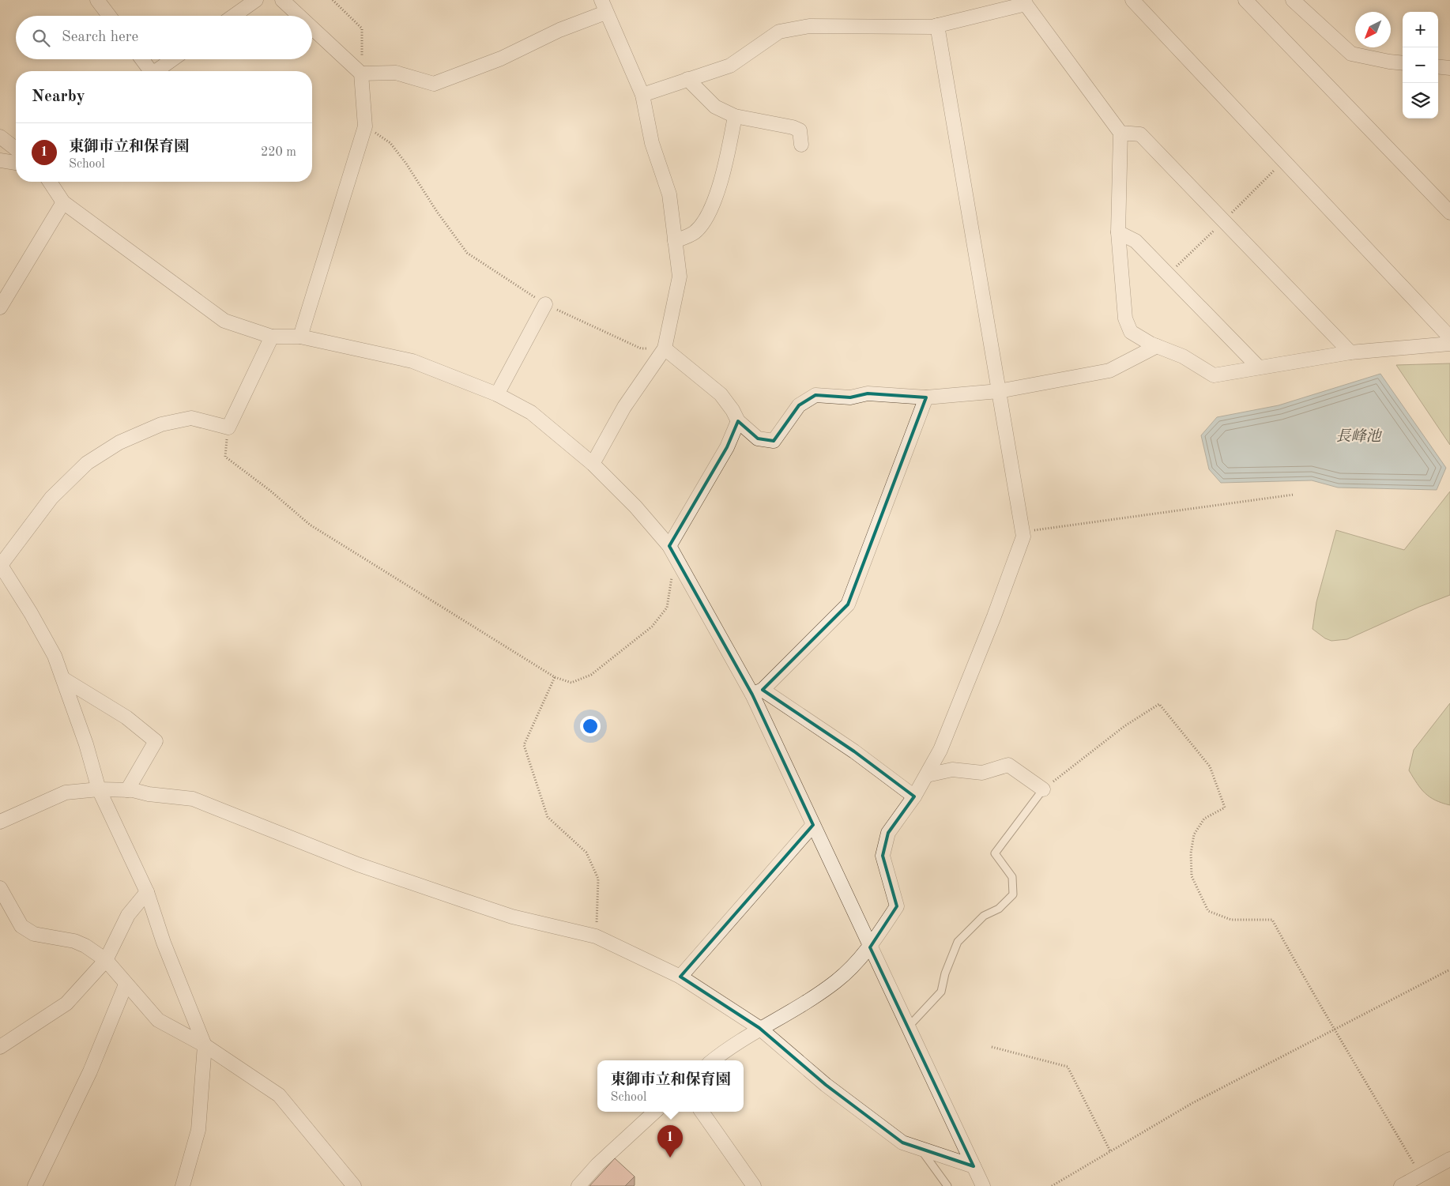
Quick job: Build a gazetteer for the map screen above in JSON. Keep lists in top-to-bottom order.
{
  "water": ["長峰池"],
  "north": "bottom left",
  "page": {
    "map_buttons": ["+", "−"],
    "search": "Search here",
    "heading": "Nearby",
    "list": [
      {
        "mark": "1",
        "name": "東御市立和保育園",
        "note": "School",
        "value": "220 m"
      }
    ],
    "popup": ["東御市立和保育園", "School"],
    "pins": "1"
  }
}
